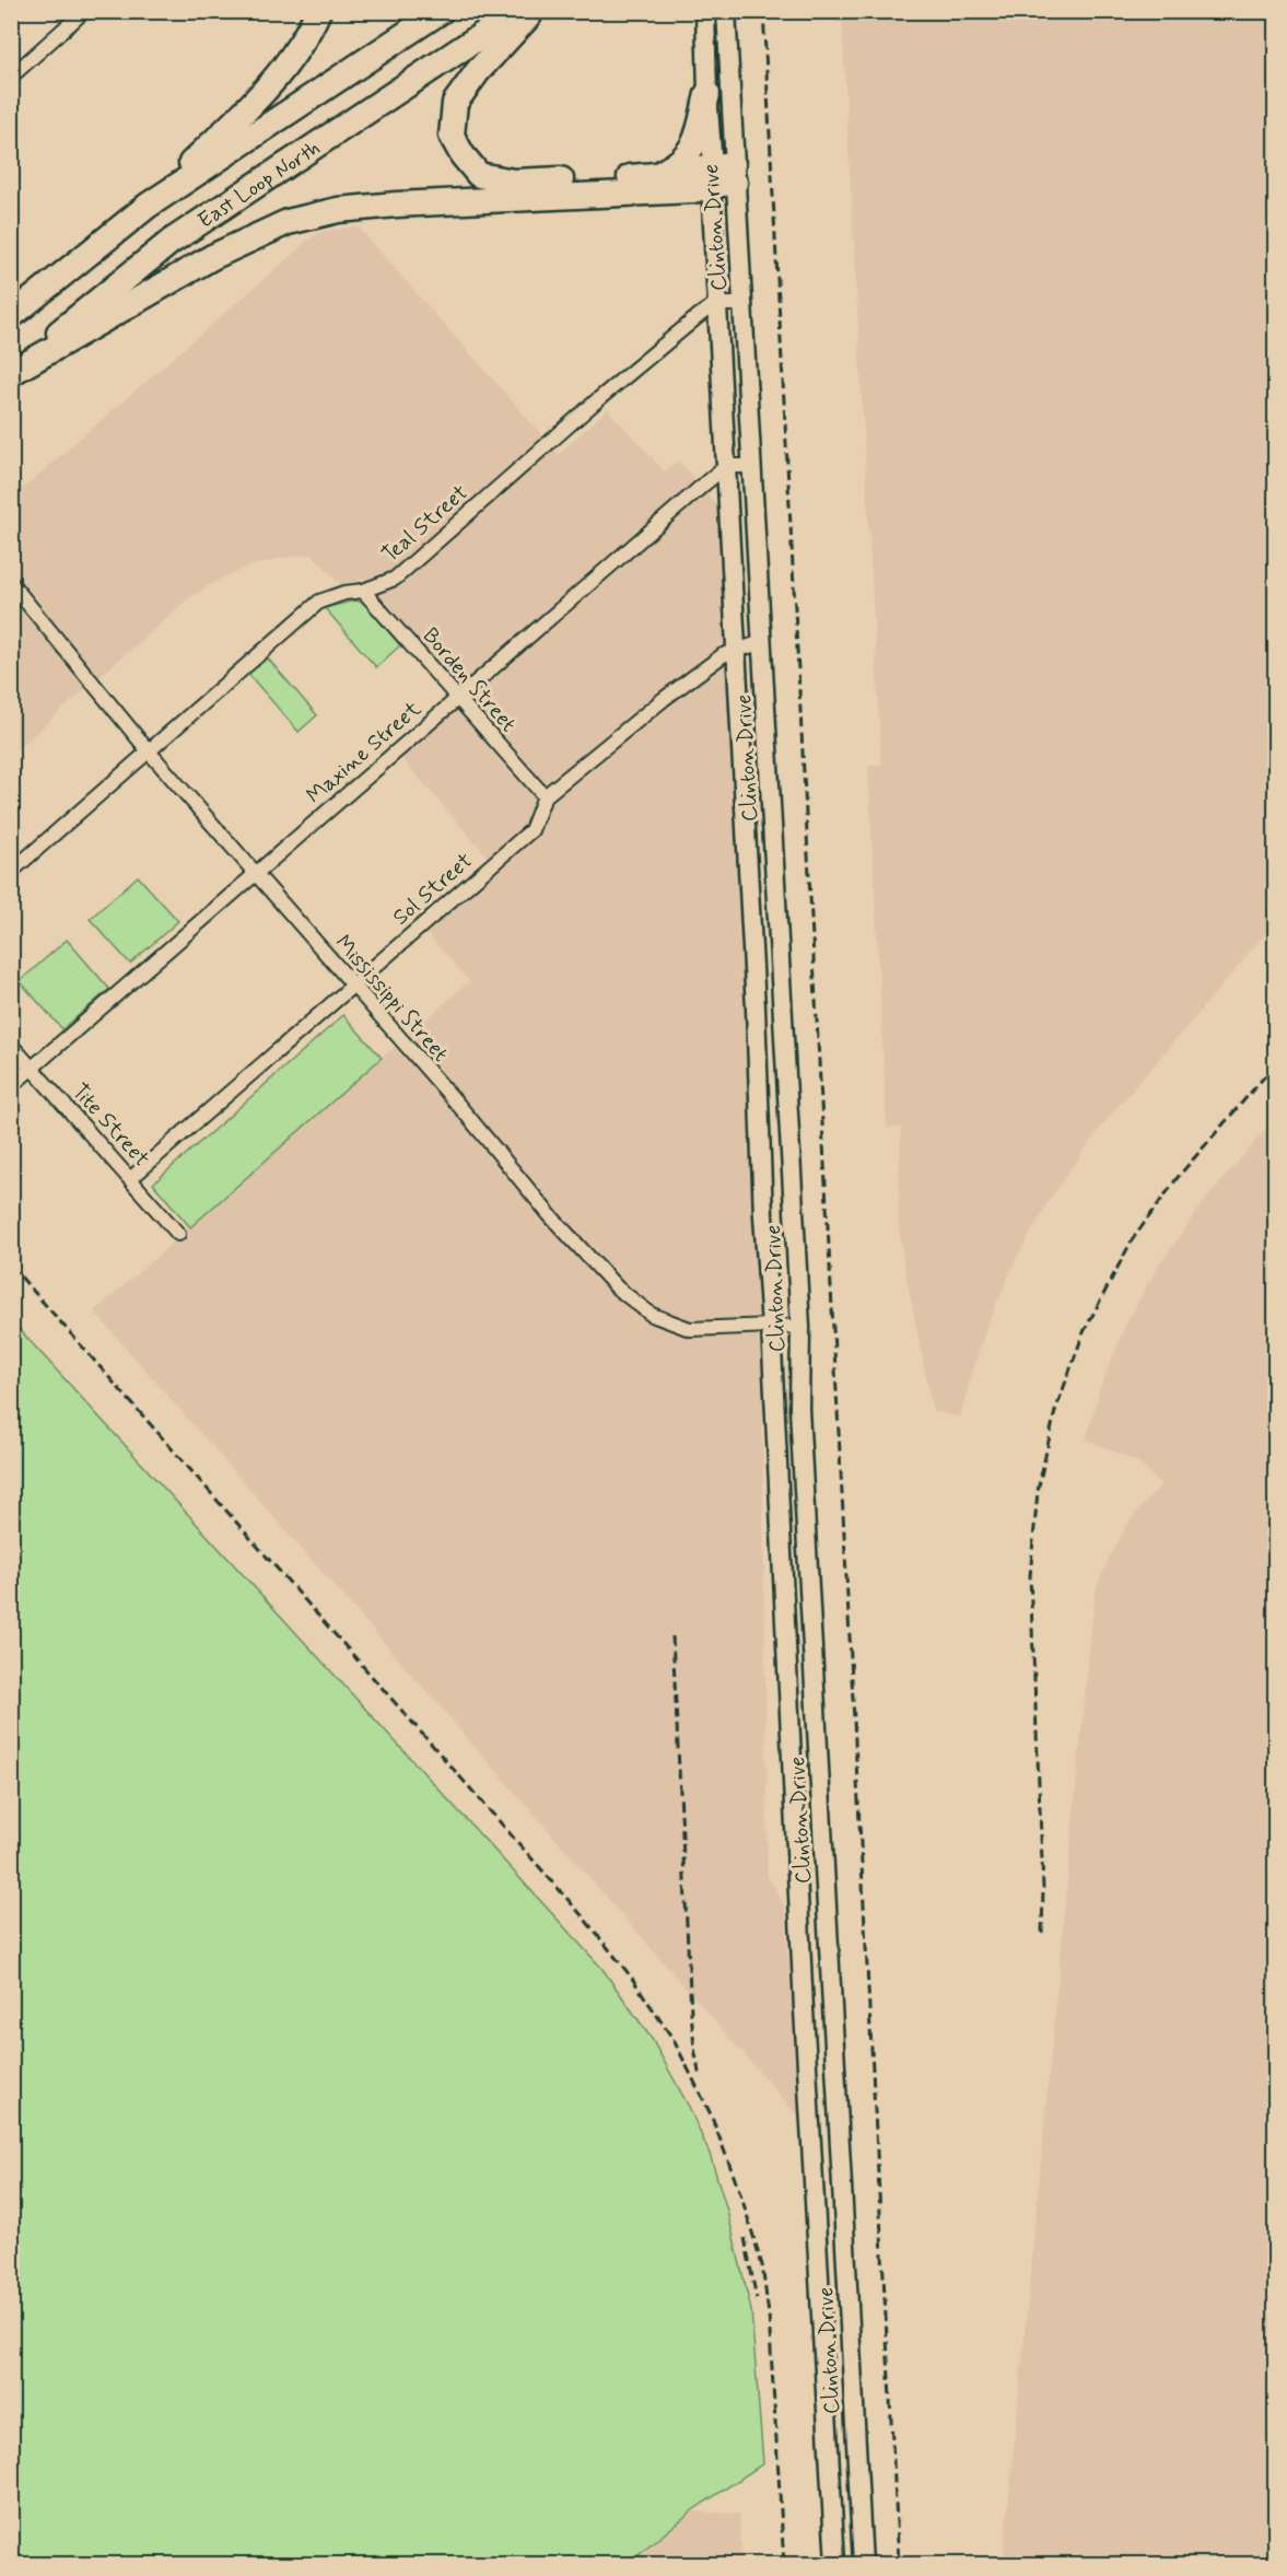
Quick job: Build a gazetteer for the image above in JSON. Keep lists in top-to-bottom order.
{
  "streets": {
    "highway": ["East Loop North"],
    "main road": ["Clinton Drive"],
    "street": [
      "Teal Street",
      "Borden Street",
      "Maxine Street",
      "Sol Street",
      "Mississippi Street",
      "Tite Street"
    ]
  },
  "crossings": [
    ["Clinton Drive", "Teal Street"],
    ["Clinton Drive", "Maxine Street"],
    ["Clinton Drive", "Sol Street"],
    ["Clinton Drive", "Mississippi Street"],
    ["Teal Street", "Borden Street"],
    ["Teal Street", "Mississippi Street"],
    ["Borden Street", "Maxine Street"],
    ["Borden Street", "Sol Street"],
    ["Maxine Street", "Mississippi Street"],
    ["Maxine Street", "Tite Street"],
    ["Sol Street", "Mississippi Street"],
    ["Sol Street", "Tite Street"]
  ]
}
